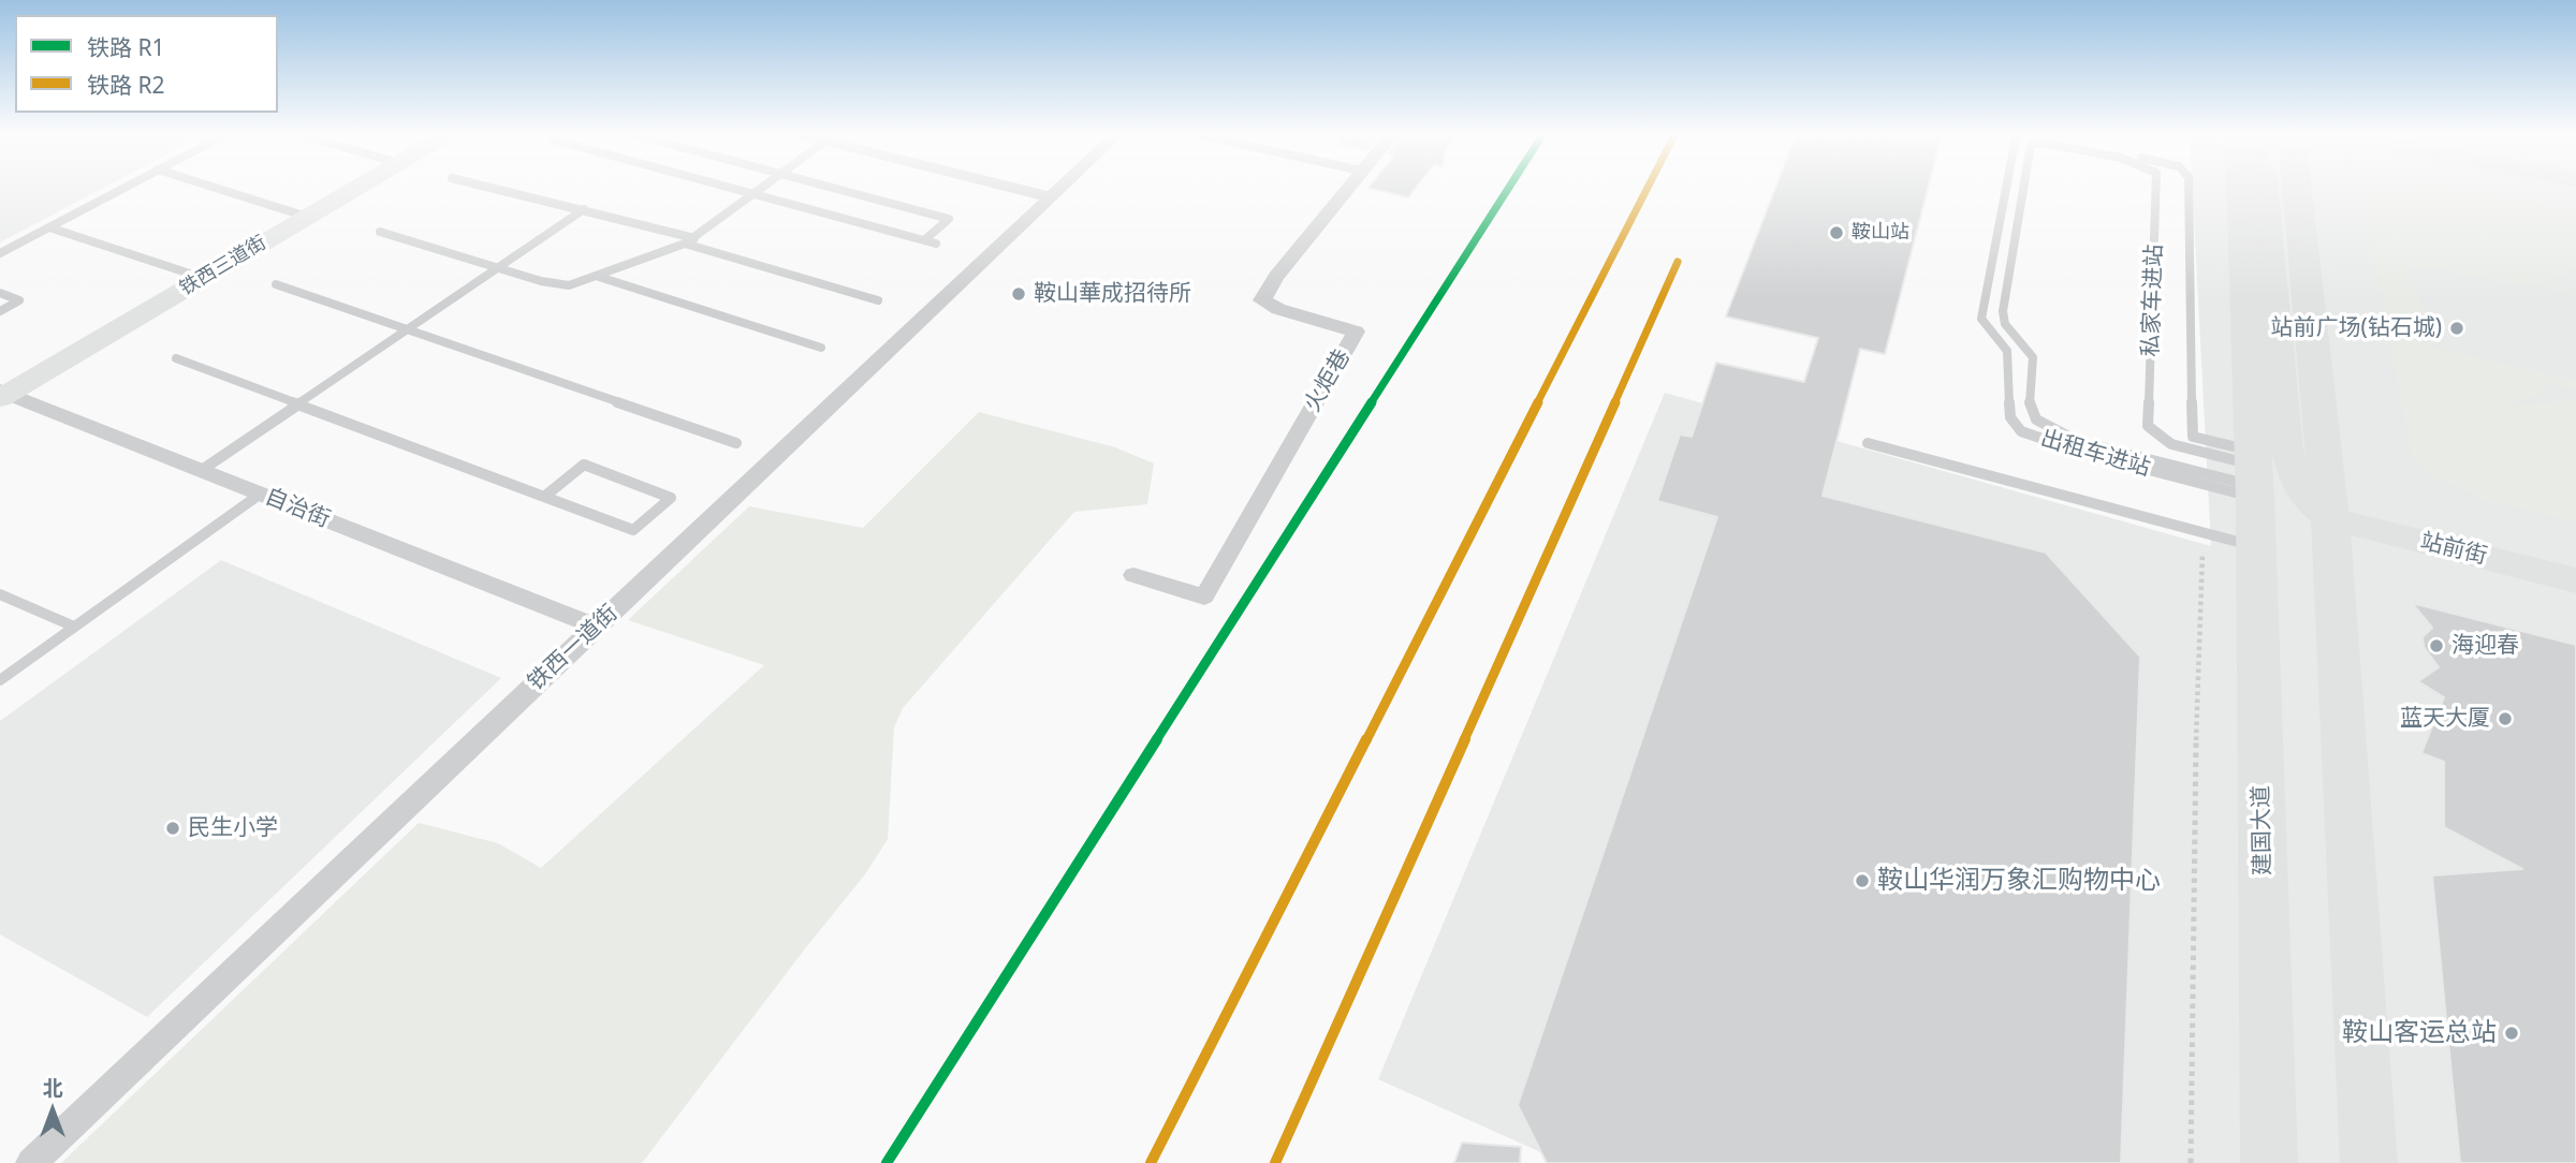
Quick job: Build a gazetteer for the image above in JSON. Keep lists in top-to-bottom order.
{
  "streets": {
    "highway": ["建国大道"],
    "main road": ["铁西三道街", "站前街"],
    "street": ["火炬巷", "自治街", "铁西一道街"],
    "lane": ["私家车进站", "出租车进站"]
  },
  "crossings": [
    ["铁西三道街", "自治街"],
    ["私家车进站", "出租车进站"],
    ["私家车进站", "建国大道"],
    ["出租车进站", "建国大道"],
    ["自治街", "铁西一道街"]
  ],
  "places": [
    "鞍山站",
    "鞍山華成招待所",
    "站前广场(钻石城)",
    "海迎春",
    "蓝天大厦",
    "民生小学",
    "鞍山华润万象汇购物中心",
    "鞍山客运总站"
  ],
  "lines": ["rail line R1", "rail line R2"],
  "legend": ["铁路 R1", "铁路 R2"],
  "north": "top"
}
